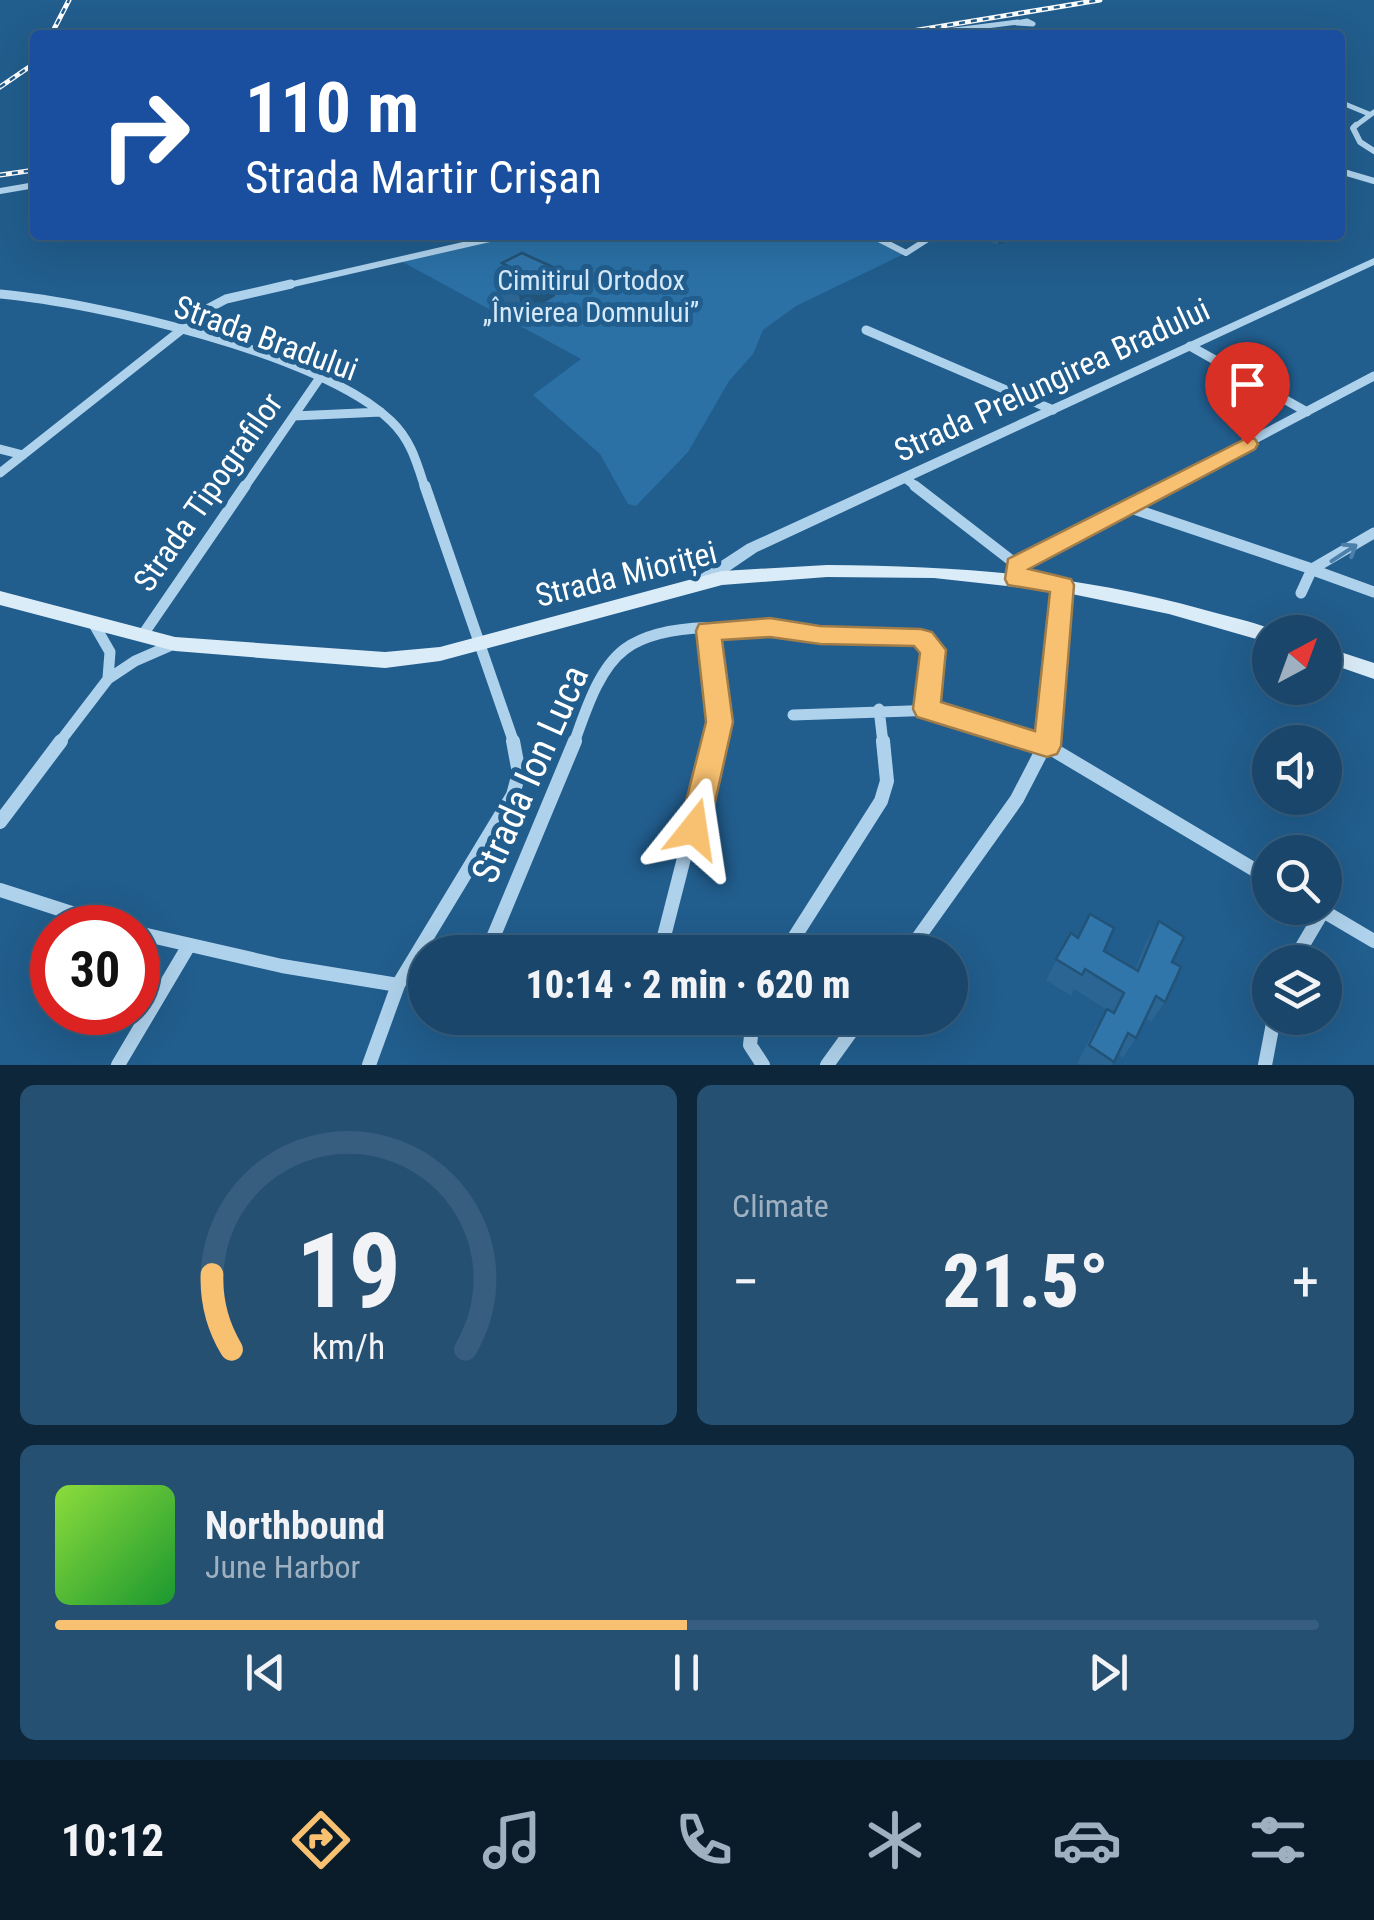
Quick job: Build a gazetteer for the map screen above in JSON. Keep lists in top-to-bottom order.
{
  "streets": {
    "main road": ["Strada Mioriței"],
    "street": [
      "Strada Bradului",
      "Strada Prelungirea Bradului",
      "Strada Tipografilor",
      "Strada Ion Luca"
    ]
  },
  "crossings": [
    ["Strada Bradului", "Strada Tipografilor"],
    ["Strada Bradului", "Strada Mioriței"],
    ["Strada Bradului", "Strada Ion Luca"],
    ["Strada Prelungirea Bradului", "Strada Mioriței"],
    ["Strada Tipografilor", "Strada Mioriței"],
    ["Strada Mioriței", "Strada Ion Luca"]
  ],
  "parks": ["Cimitirul Ortodox „Învierea Domnului”"],
  "north": "top right",
  "page": {
    "turn": ["110 m", "Strada Martir Crișan"],
    "limit": "30",
    "trip": "10:14 · 2 min · 620 m",
    "tile": "Climate",
    "heat": ["−", "21.5°", "+"],
    "song": ["Northbound", "June Harbor"],
    "tabs": "10:12",
    "gauge": ["19", "km/h"]
  }
}
